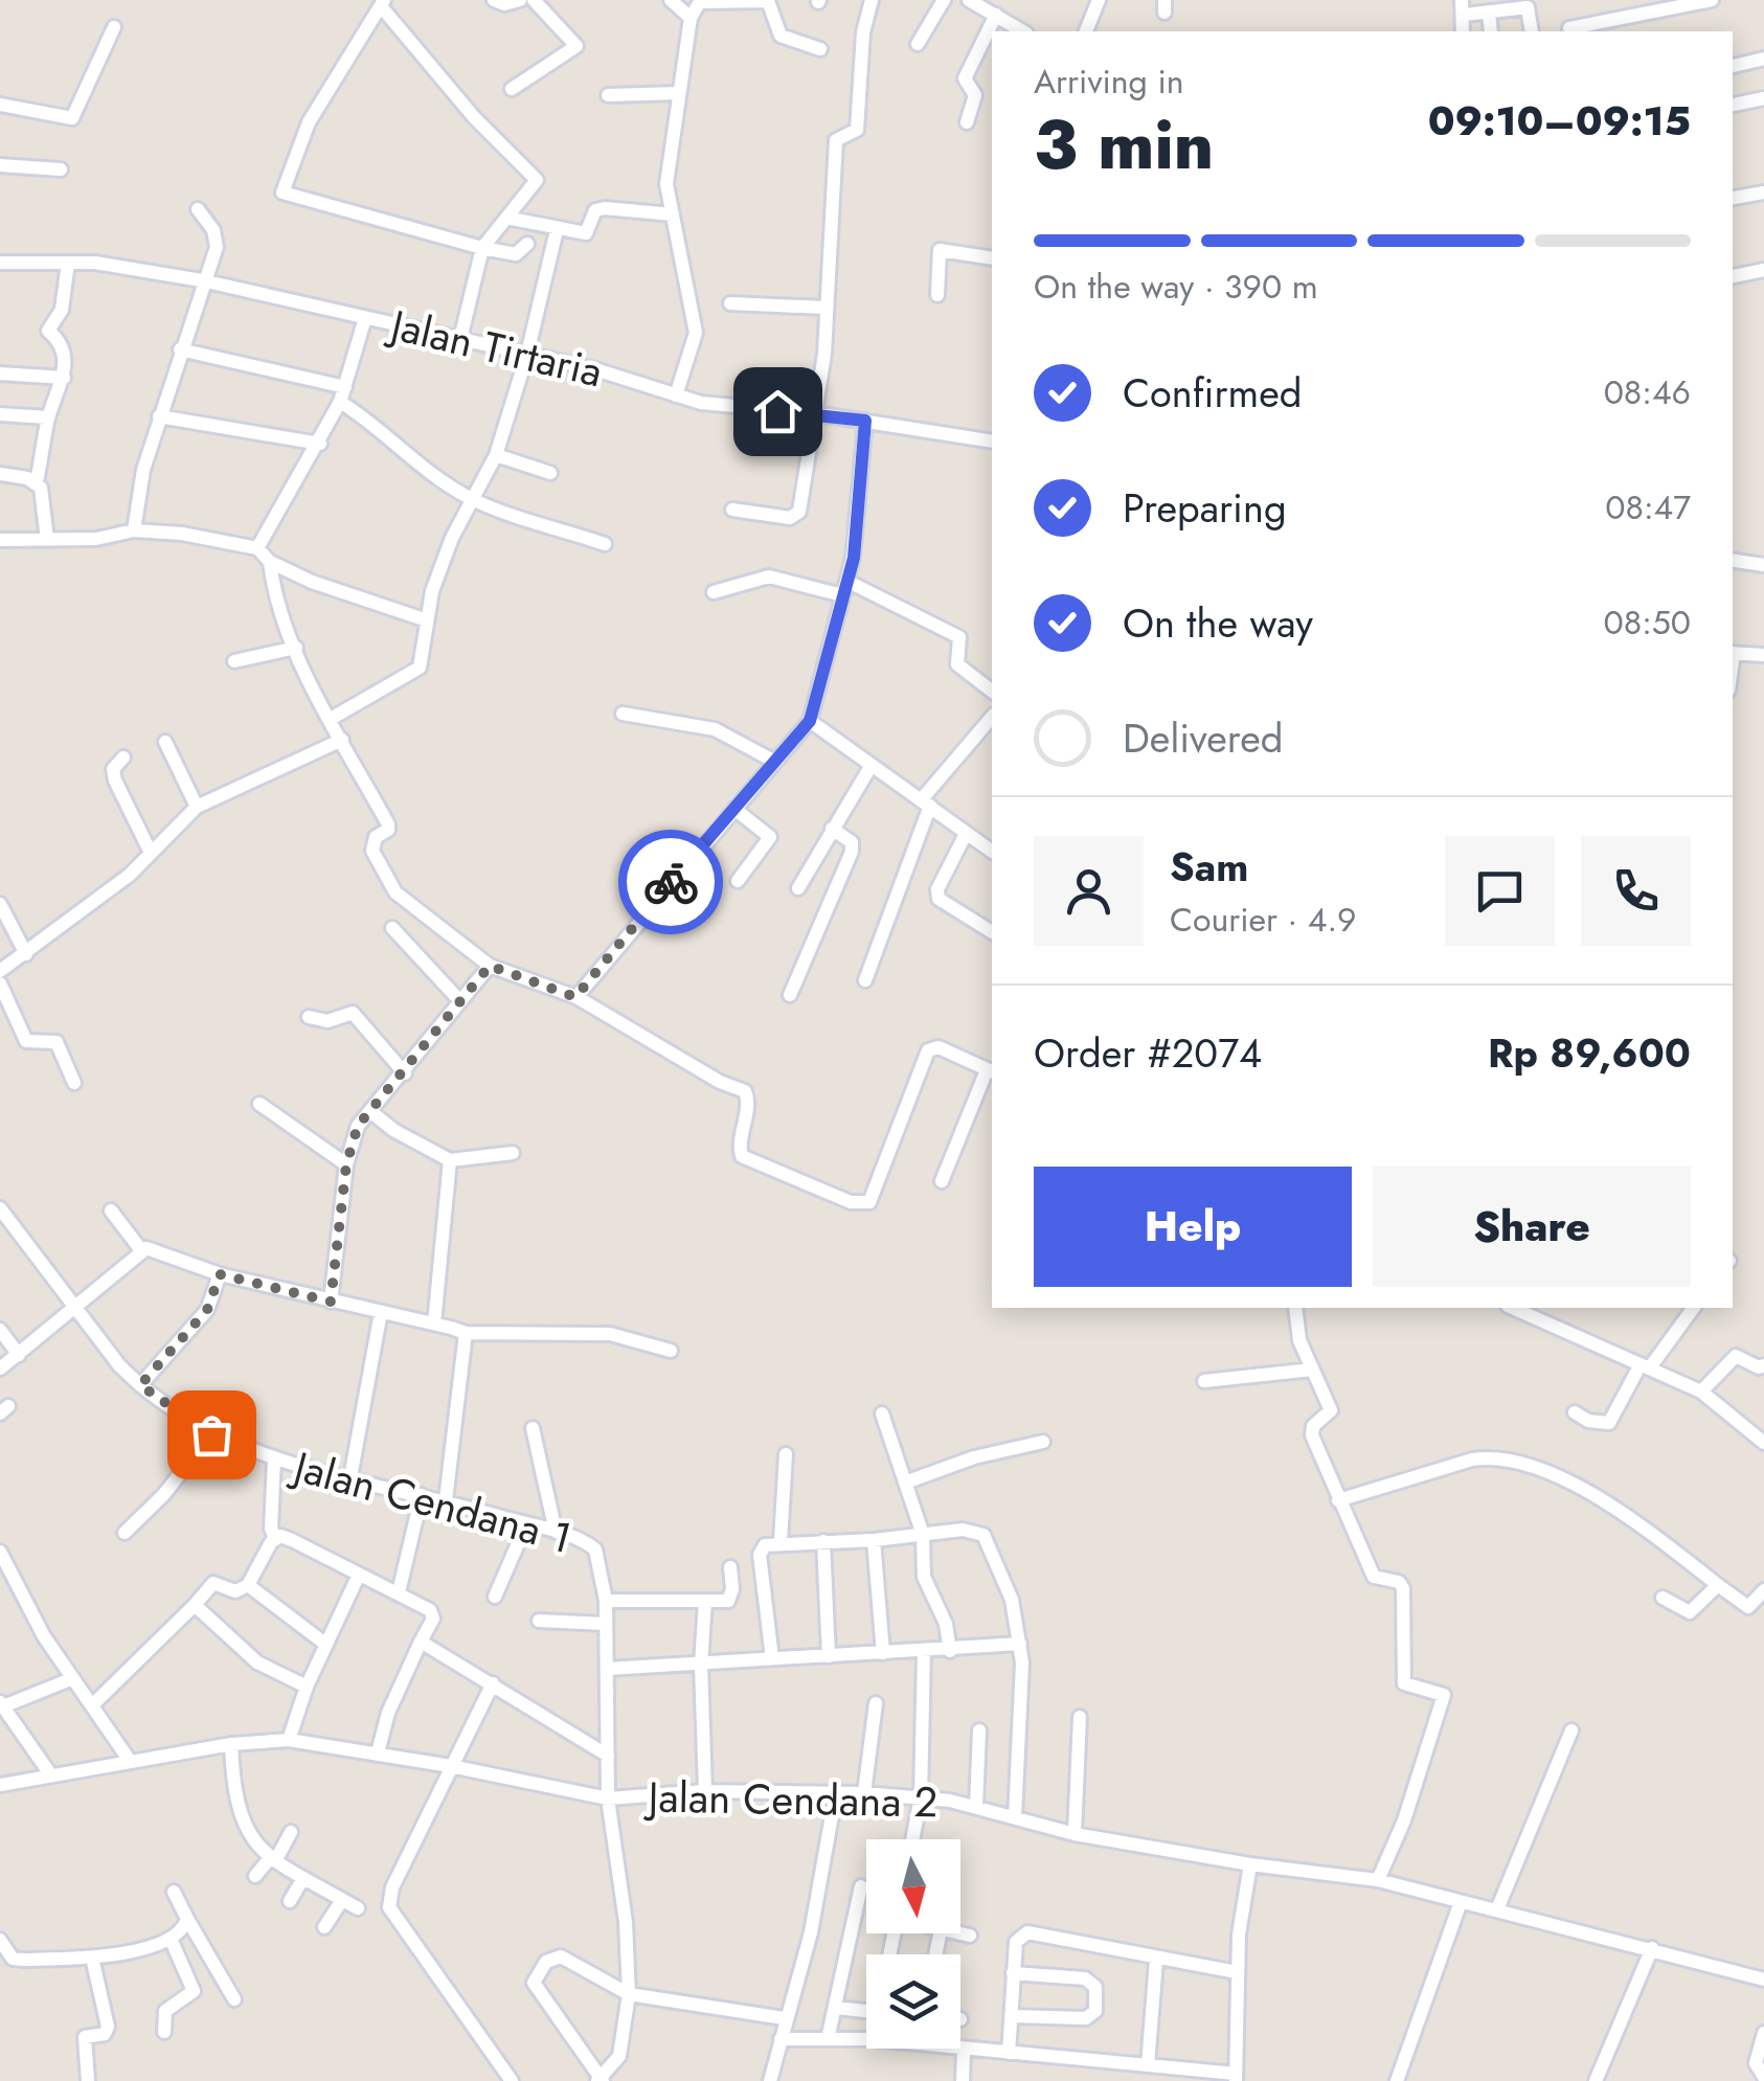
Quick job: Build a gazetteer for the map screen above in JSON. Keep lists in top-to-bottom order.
{
  "streets": {
    "street": ["Jalan Tirtaria", "Jalan Cendana 1", "Jalan Cendana 2"]
  },
  "crossings": [
    ["Jalan Cendana 1", "Jalan Cendana 2"]
  ],
  "north": "bottom",
  "page": {
    "heading": ["3 min", "Arriving in", "09:10–09:15"],
    "panel": [
      "Sam",
      "Courier · 4.9",
      "Order #2074",
      "Rp 89,600"
    ],
    "bar": "On the way · 390 m",
    "list": [
      ["Confirmed", "08:46"],
      ["Preparing", "08:47"],
      ["On the way", "08:50"],
      "Delivered"
    ],
    "buttons": ["Help", "Share"]
  }
}
